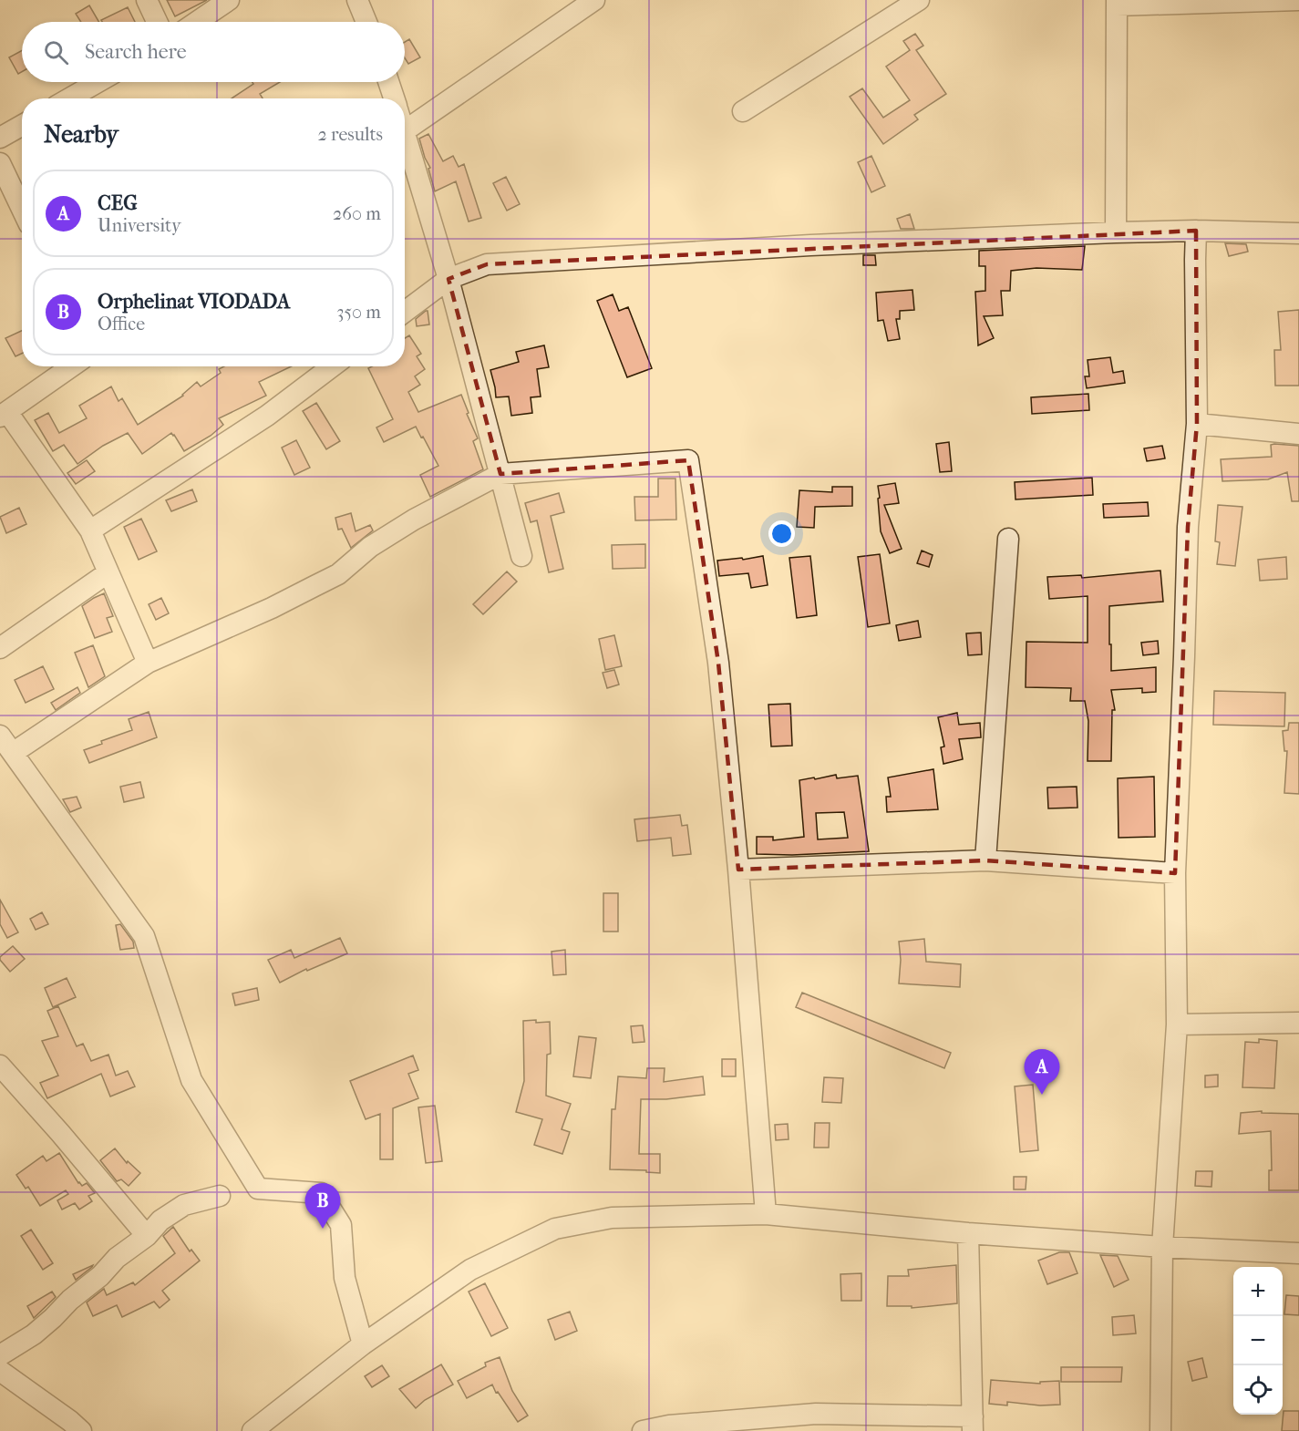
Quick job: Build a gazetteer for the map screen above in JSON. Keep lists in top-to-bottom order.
{
  "page": {
    "search": "Search here",
    "heading": ["Nearby", "2 results"],
    "list": [
      {
        "mark": "A",
        "name": "CEG",
        "note": "University",
        "value": "260 m"
      },
      {
        "mark": "B",
        "name": "Orphelinat VIODADA",
        "note": "Office",
        "value": "350 m"
      }
    ],
    "pins": ["A", "B"],
    "map_buttons": ["+", "−"]
  }
}
